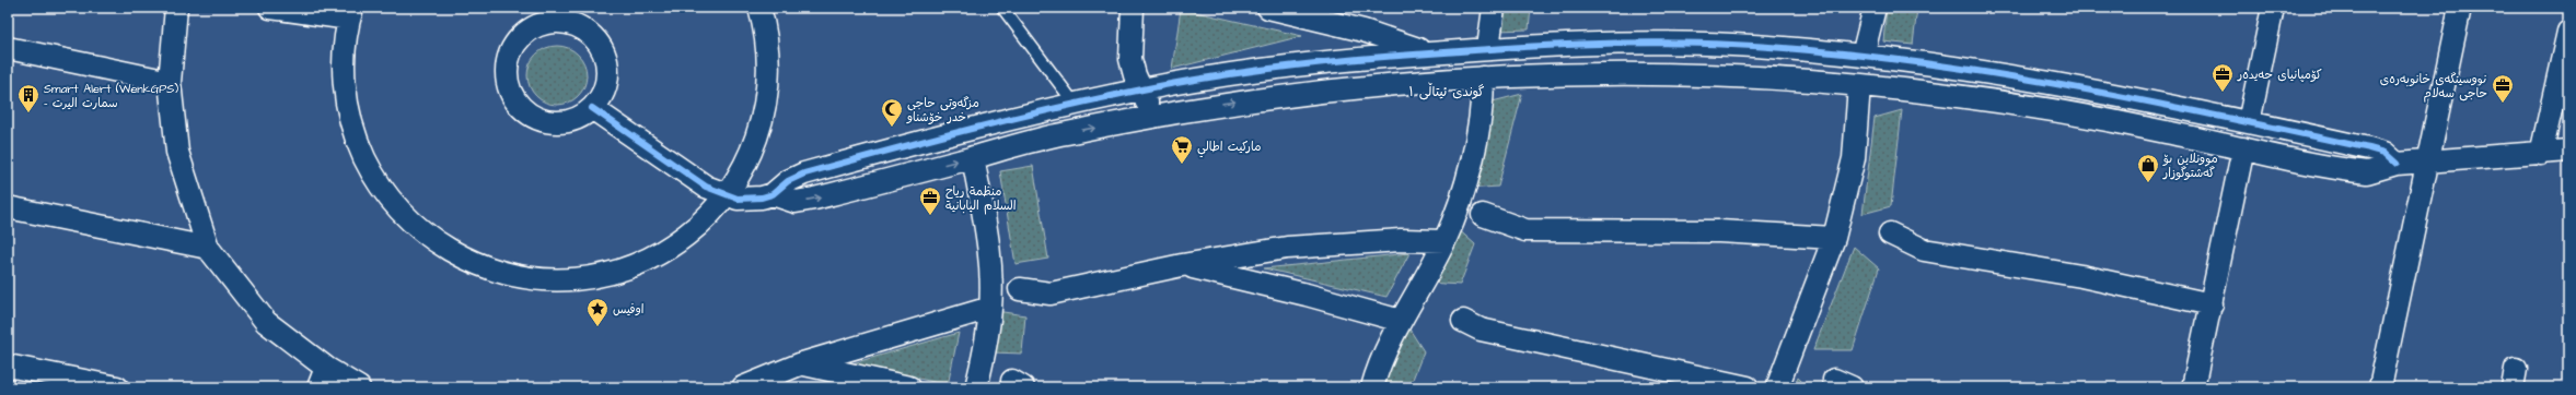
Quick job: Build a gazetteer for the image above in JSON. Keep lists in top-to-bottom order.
{
  "districts": ["گوندی ئیتاڵی ١"],
  "places": {
    "office": ["کۆمپانیای حەیدەر", "نووسینگەی خانوبەرەی حاجی سەلام", "منظمة رياح السلام اليابانية"],
    "building": ["Smart Alert (WenkGPS) - سمارت اليرت"],
    "mosque": ["مزگه‌وتی حاجی خدر خۆشناو"],
    "supermarket": ["ماركيت اطالي"],
    "shop": ["موونلاین بۆ گەشتوگوزار"],
    "place": ["اوفيس"]
  }
}
